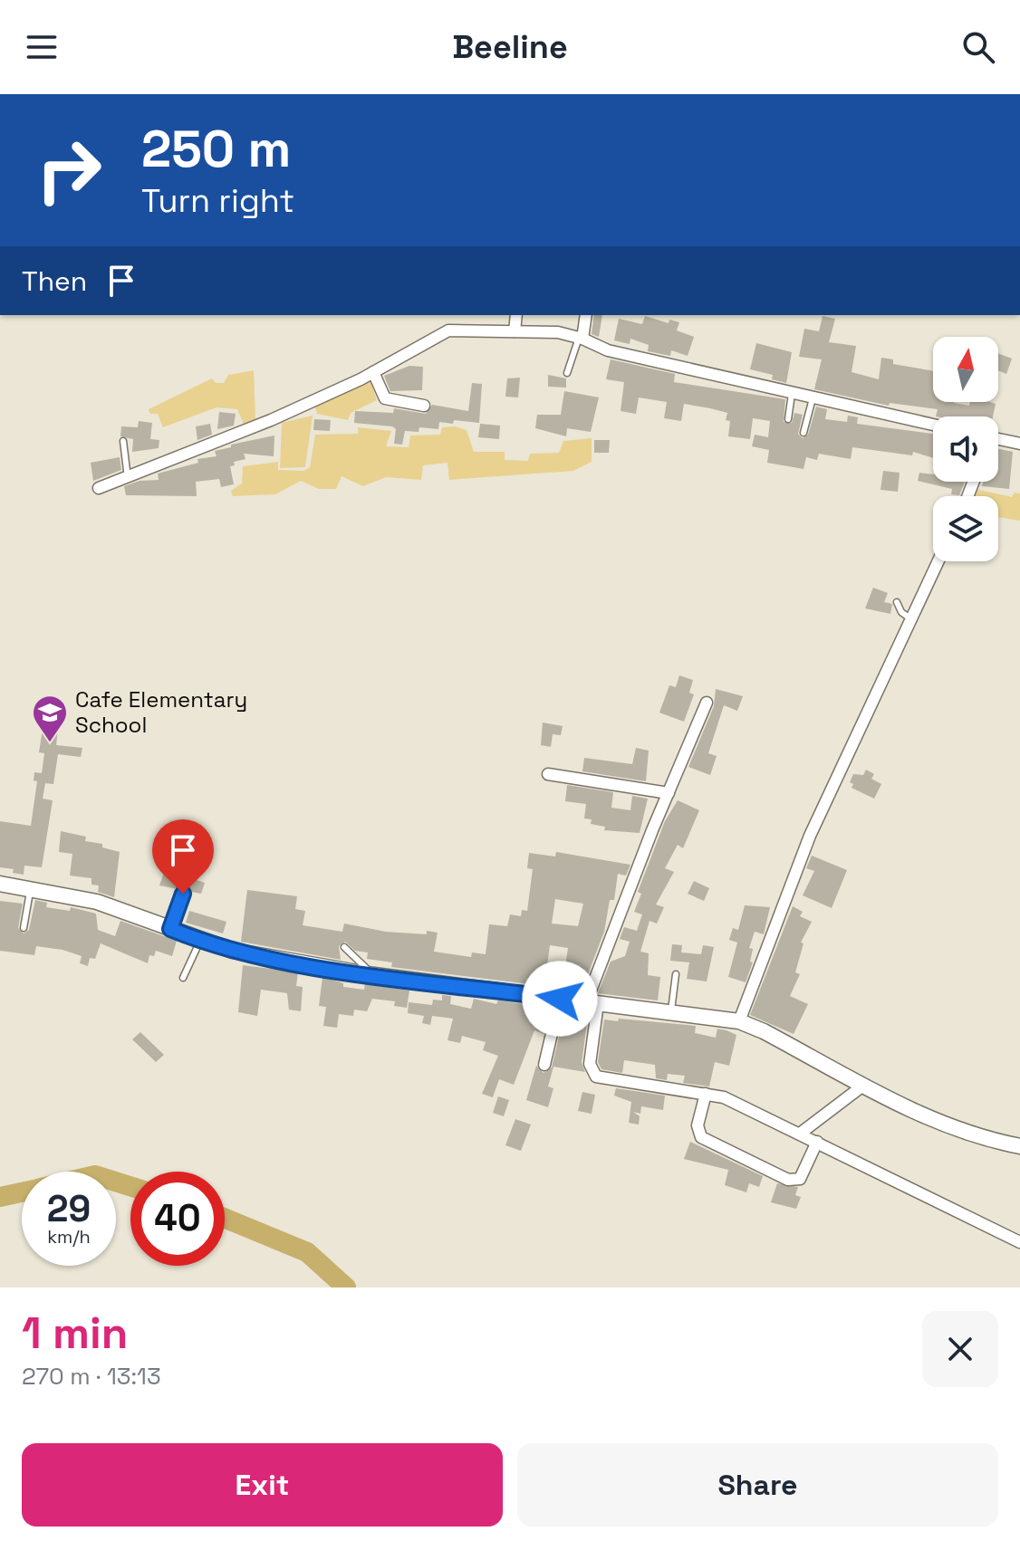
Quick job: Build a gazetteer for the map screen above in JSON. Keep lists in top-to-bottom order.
{
  "places": {
    "school or university": ["Cafe Elementary School"]
  },
  "north": "top",
  "page": {
    "header": "Beeline",
    "turn": ["250 m", "Turn right"],
    "then": "Then",
    "speed": "29 km/h",
    "limit": "40",
    "heading": ["1 min", "270 m · 13:13"],
    "buttons": ["Exit", "Share"]
  }
}
